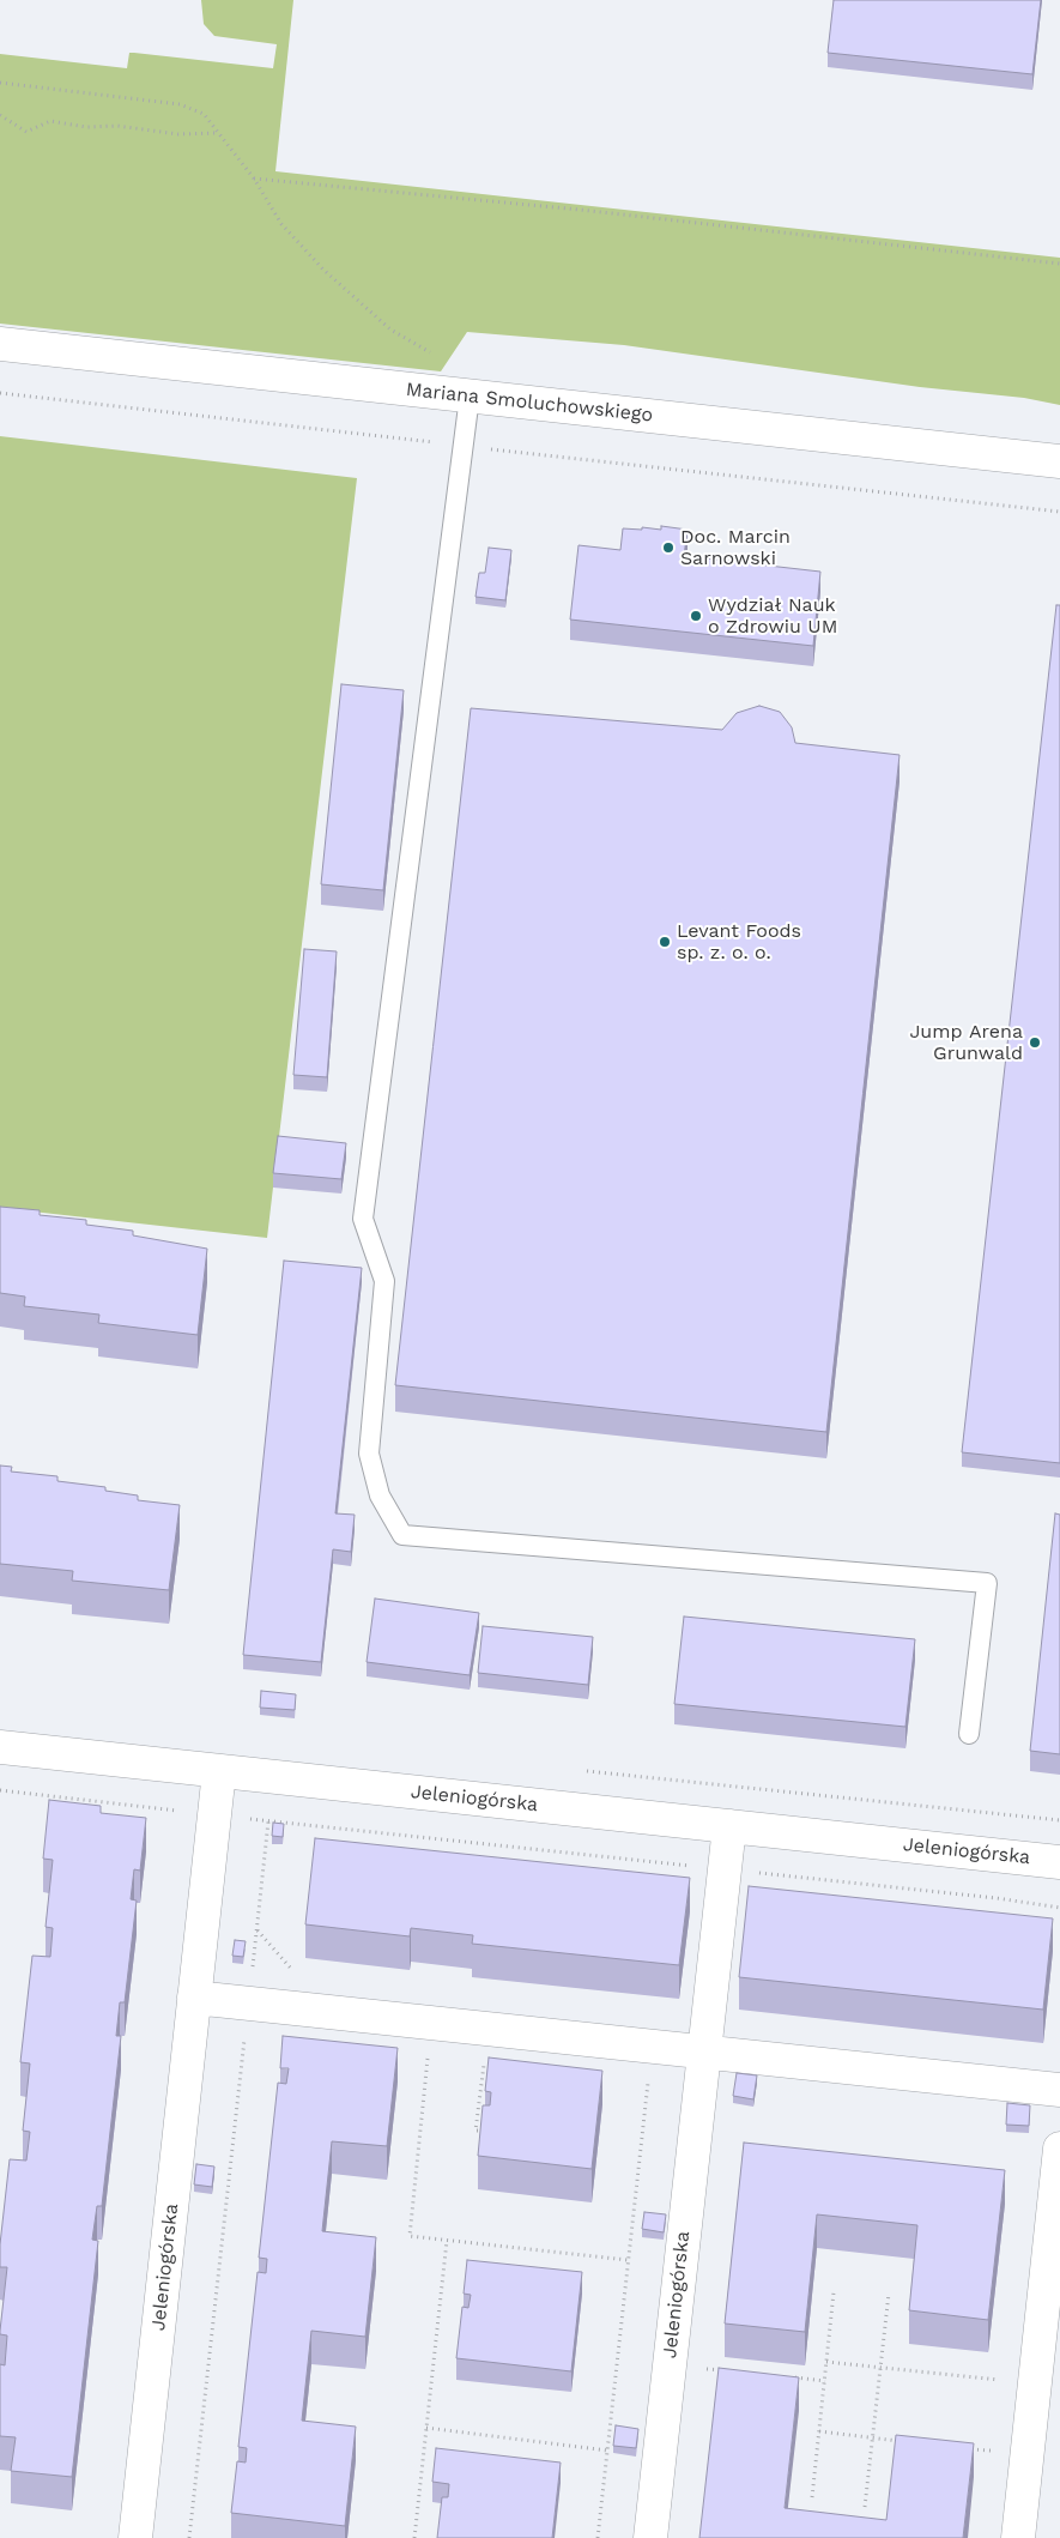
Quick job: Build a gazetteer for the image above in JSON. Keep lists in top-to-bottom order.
{
  "streets": {
    "street": ["Mariana Smoluchowskiego", "Jeleniogórska"]
  },
  "places": [
    "Doc. Marcin Sarnowski",
    "Wydział Nauk o Zdrowiu UM",
    "Levant Foods sp. z. o. o.",
    "Jump Arena Grunwald"
  ]
}
